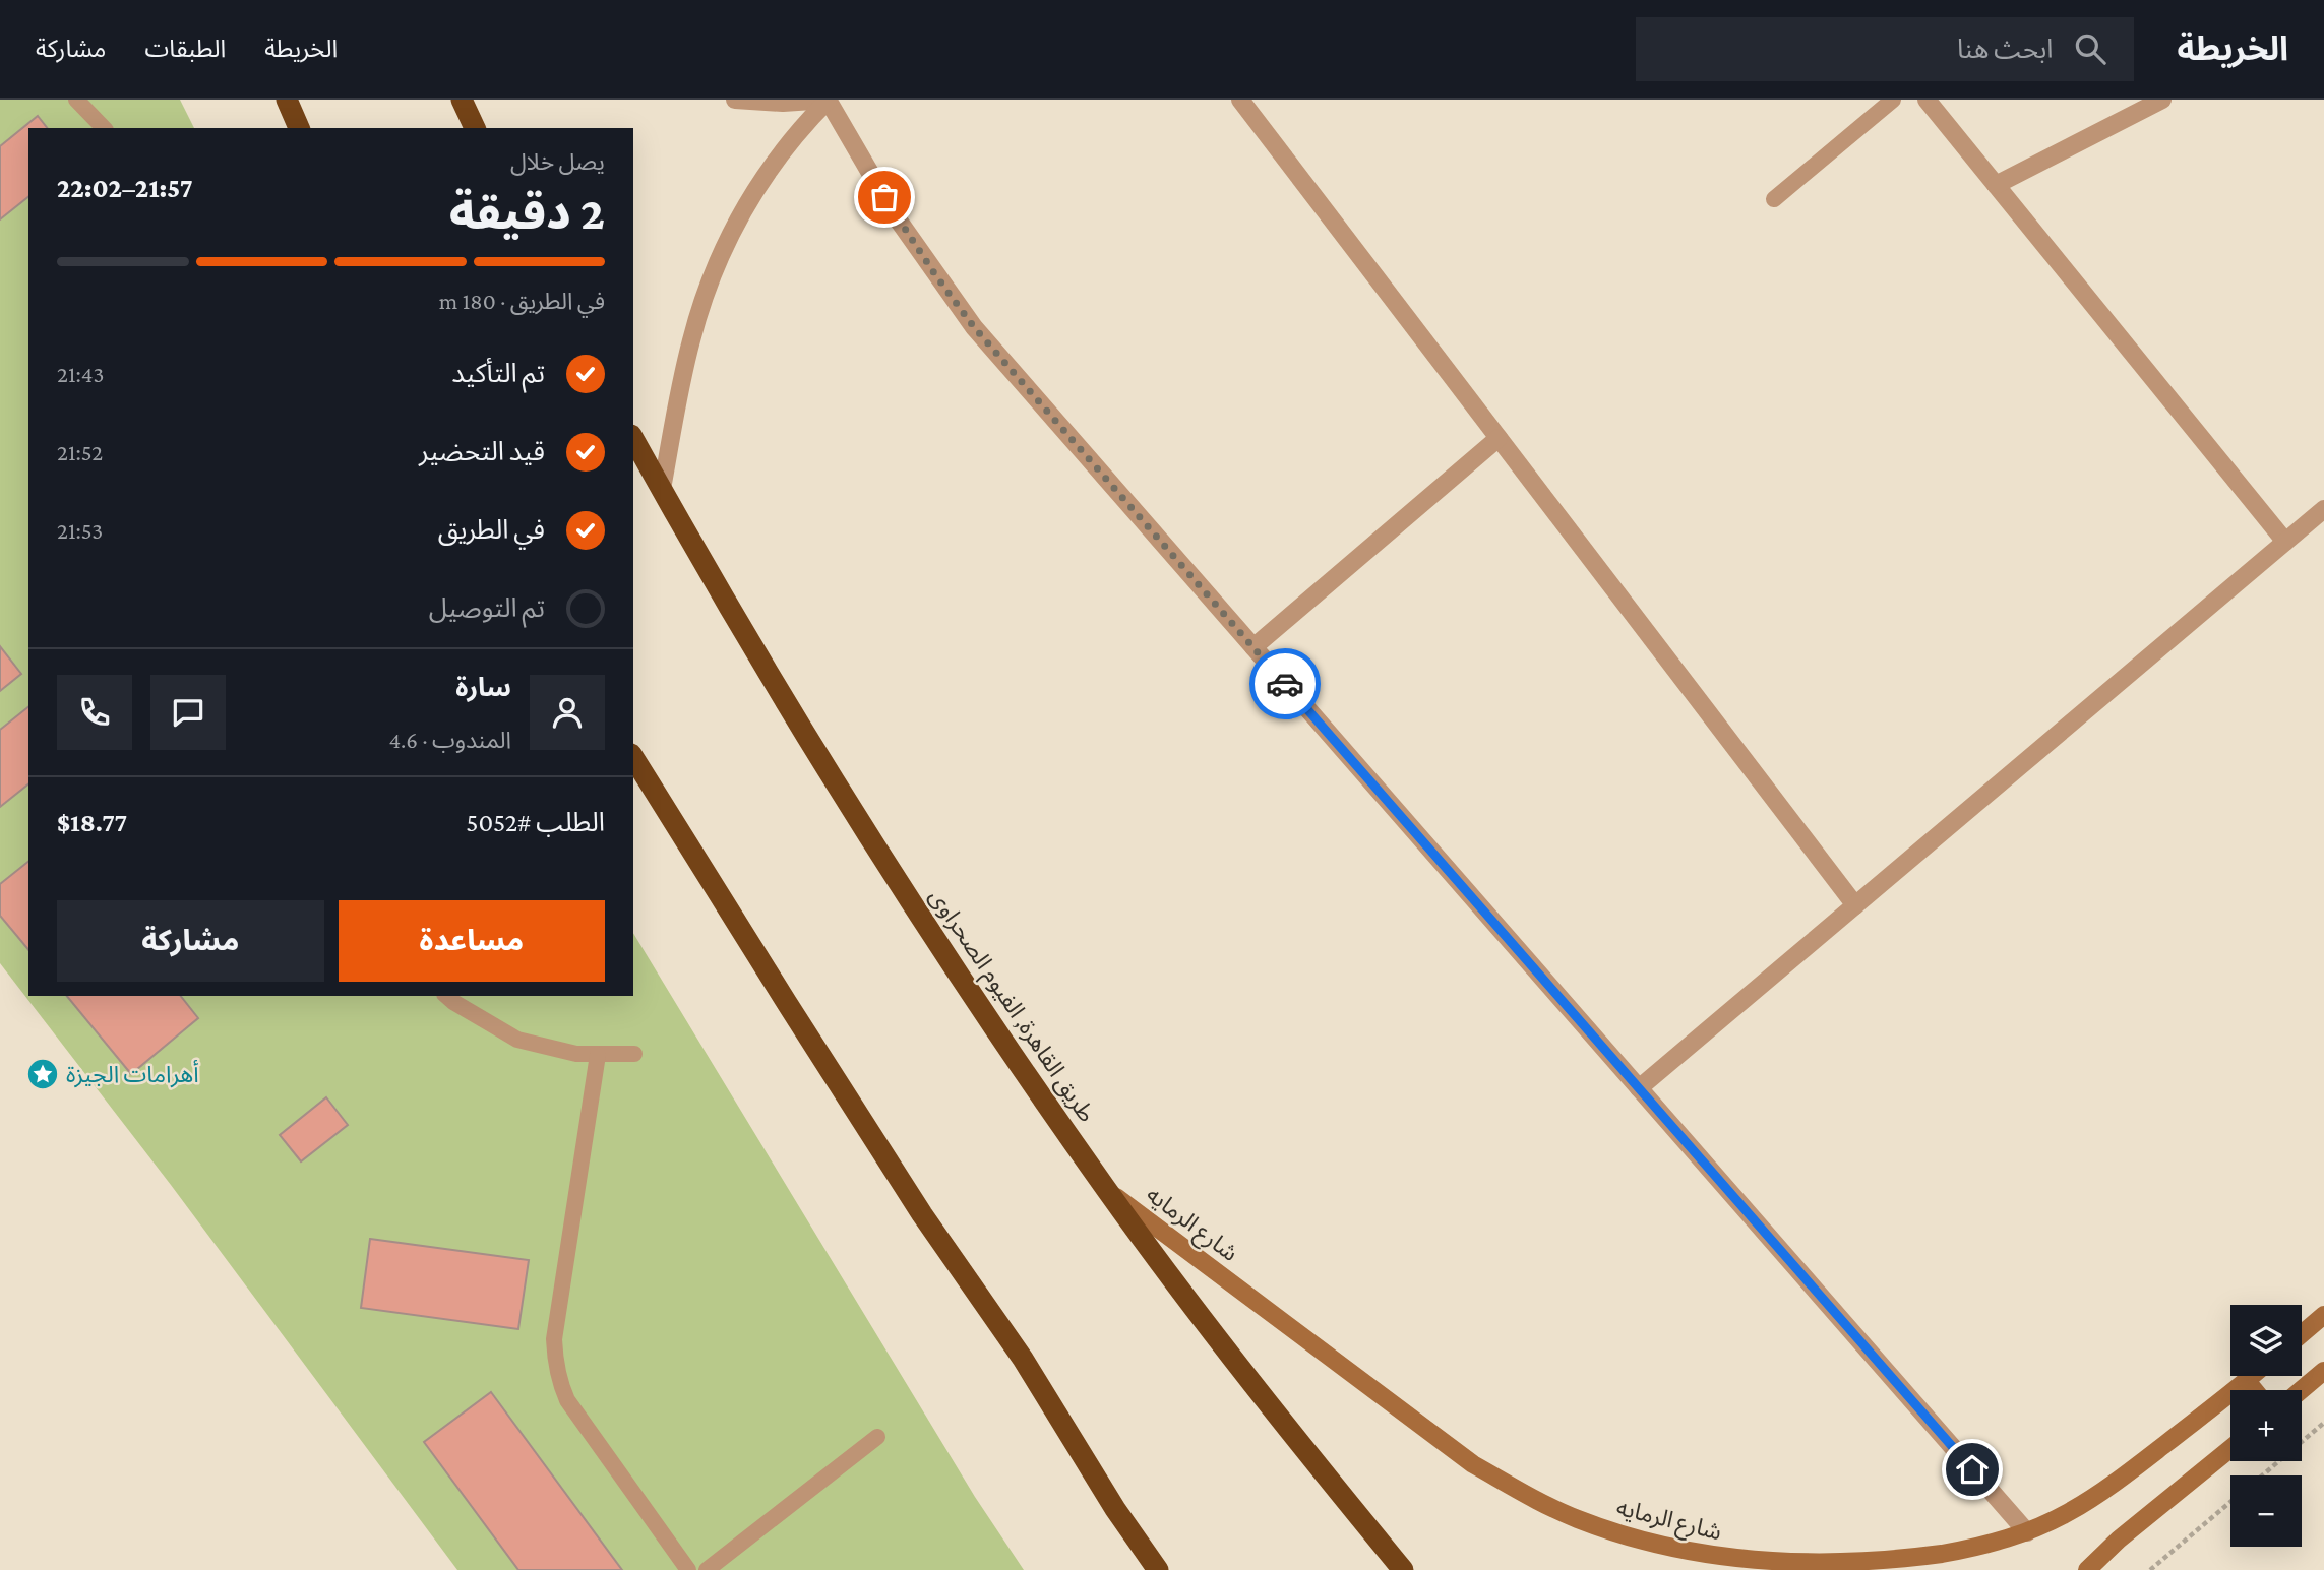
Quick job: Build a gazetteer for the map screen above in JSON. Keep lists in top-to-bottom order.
{
  "streets": {
    "highway": ["طريق القاهرة, الفيوم الصحراوى"],
    "street": ["شارع الرمايه"]
  },
  "crossings": [
    ["طريق القاهرة, الفيوم الصحراوى", "شارع الرمايه"]
  ],
  "places": {
    "place": ["أهرامات الجيزة"]
  },
  "page": {
    "header": "الخريطة",
    "search": "ابحث هنا",
    "nav": ["الخريطة", "الطبقات", "مشاركة"],
    "heading": ["2 دقيقة", "يصل خلال", "21:57–22:02"],
    "panel": [
      "سارة",
      "المندوب · 4.6",
      "الطلب #5052",
      "$18.77"
    ],
    "bar": "في الطريق · 180 m",
    "list": [
      ["تم التأكيد", "21:43"],
      ["قيد التحضير", "21:52"],
      ["في الطريق", "21:53"],
      "تم التوصيل"
    ],
    "buttons": ["مساعدة", "مشاركة"],
    "map_buttons": ["+", "−"]
  }
}
